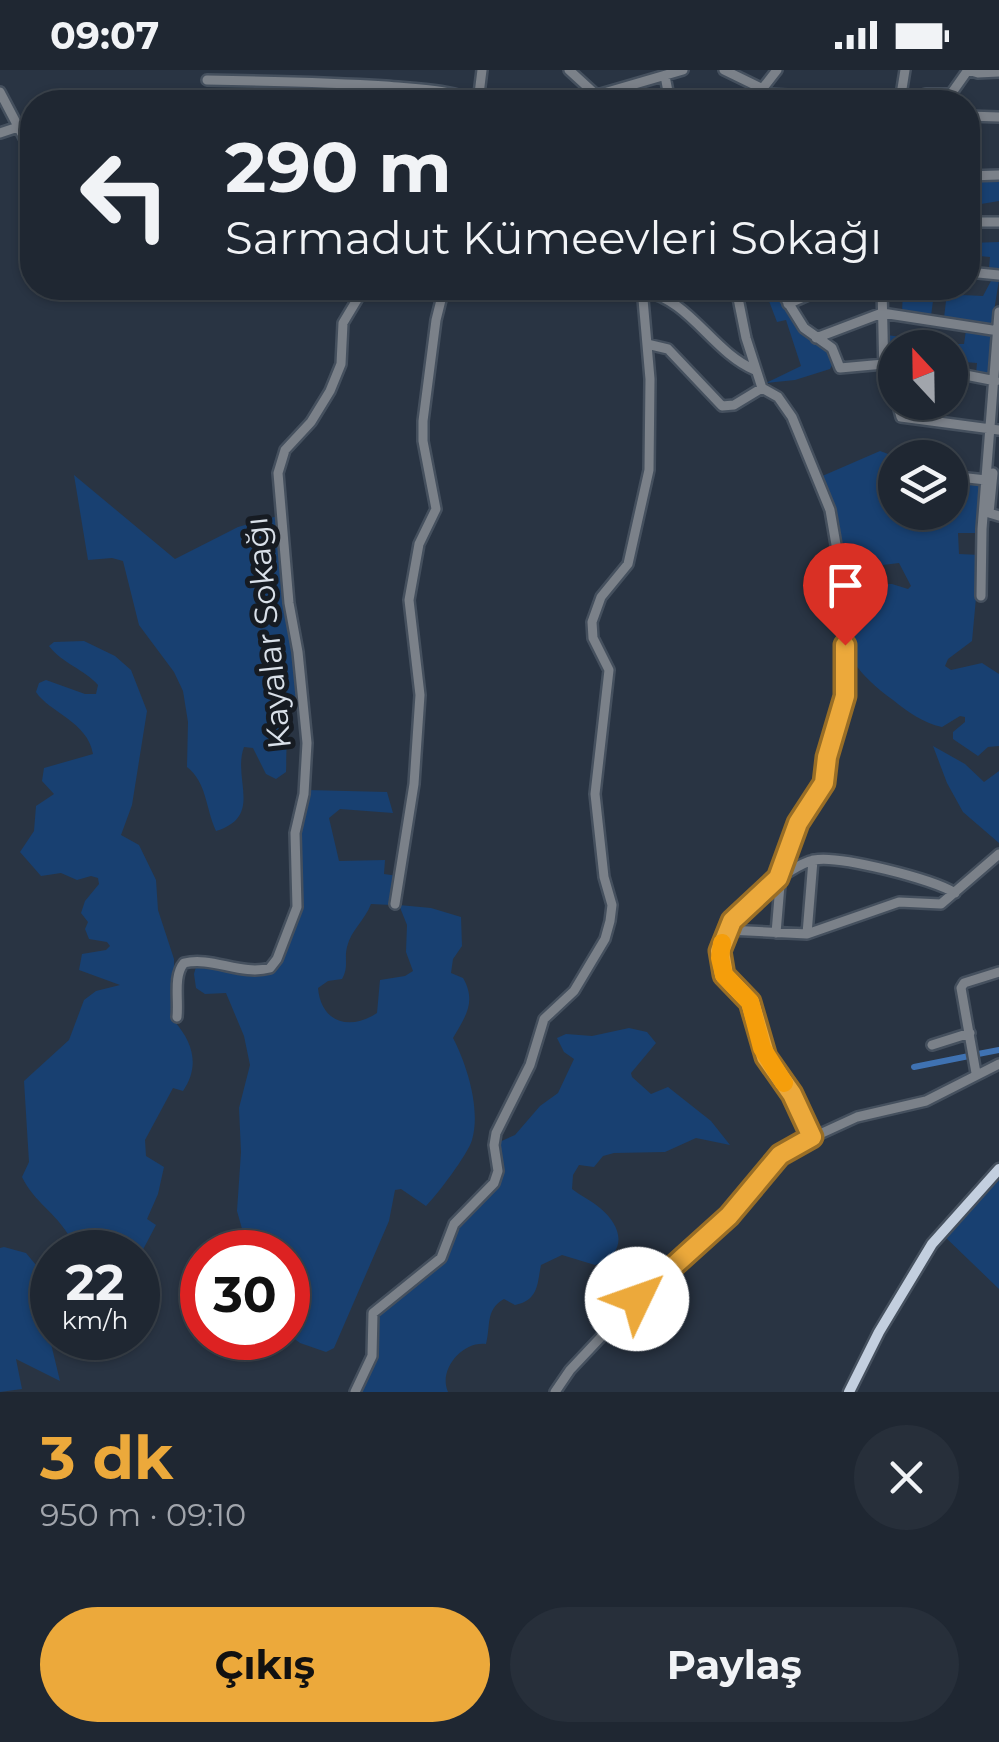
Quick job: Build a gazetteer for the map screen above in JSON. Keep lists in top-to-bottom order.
{
  "streets": {
    "street": ["Kayalar Sokağı"]
  },
  "north": "top",
  "page": {
    "status": "09:07",
    "turn": ["290 m", "Sarmadut Kümeevleri Sokağı"],
    "speed": "22 km/h",
    "limit": "30",
    "heading": ["3 dk", "950 m · 09:10"],
    "buttons": ["Çıkış", "Paylaş"]
  }
}
